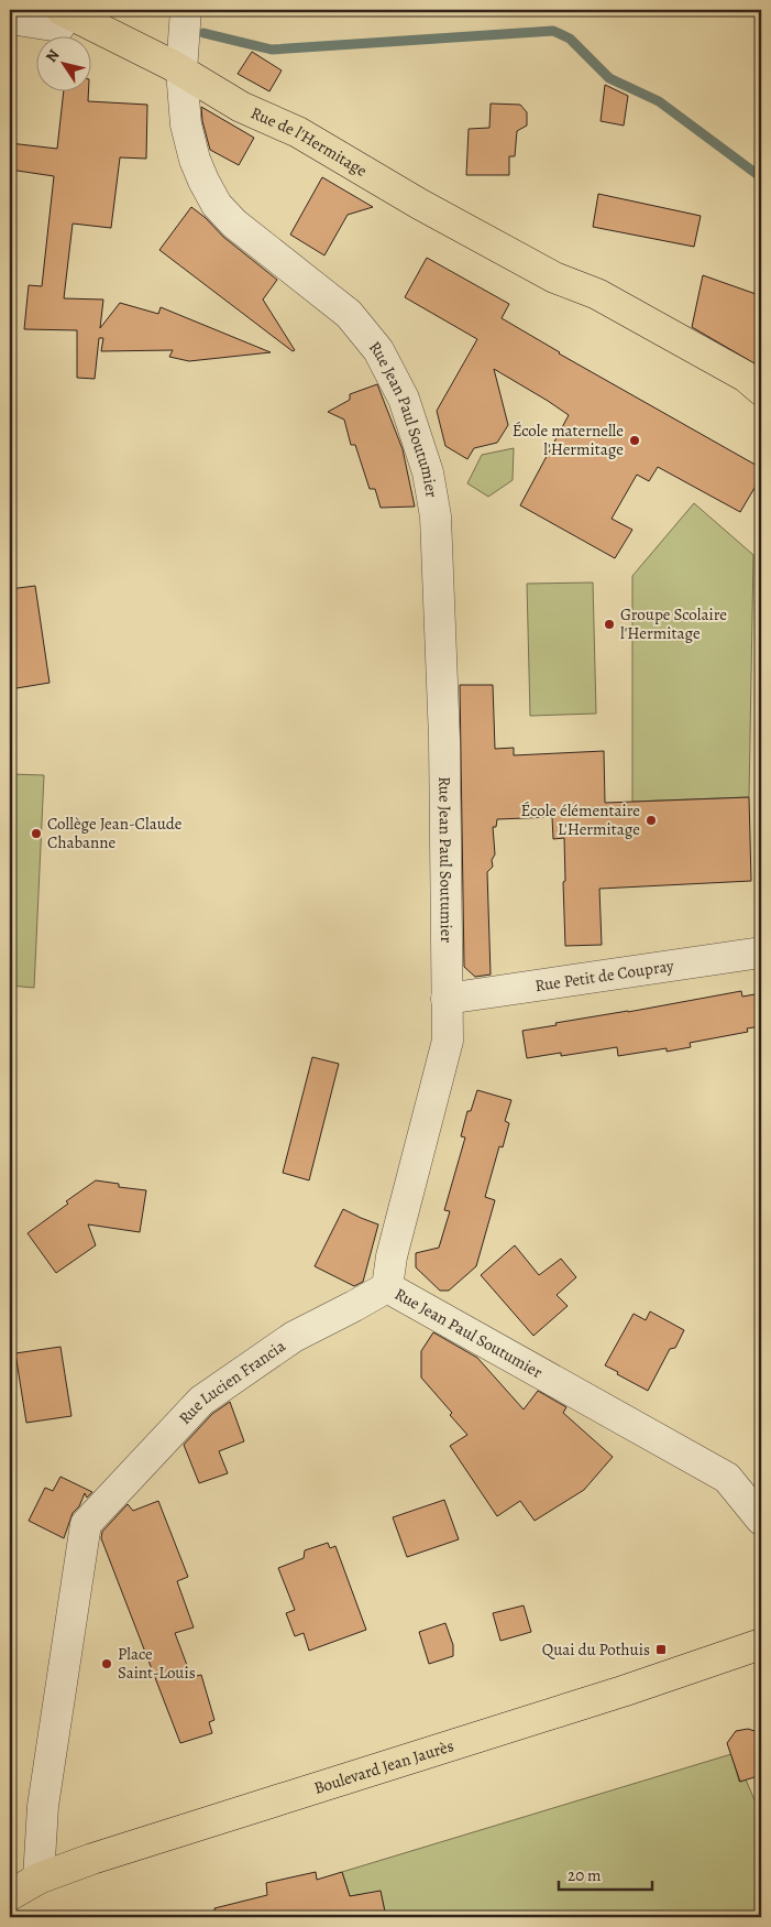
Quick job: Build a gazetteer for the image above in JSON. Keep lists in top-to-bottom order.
{
  "streets": {
    "main road": ["Rue de l'Hermitage", "Boulevard Jean Jaurès"],
    "street": ["Rue Jean Paul Soutumier", "Rue Petit de Coupray", "Rue Lucien Francia"]
  },
  "crossings": [
    ["Rue de l'Hermitage", "Rue Jean Paul Soutumier"],
    ["Rue Jean Paul Soutumier", "Rue Petit de Coupray"],
    ["Rue Jean Paul Soutumier", "Rue Lucien Francia"],
    ["Rue Lucien Francia", "Boulevard Jean Jaurès"]
  ],
  "places": {
    "other": [
      "École maternelle l'Hermitage",
      "Groupe Scolaire l'Hermitage",
      "École élémentaire L'Hermitage",
      "Collège Jean-Claude Chabanne",
      "Place Saint-Louis"
    ],
    "transit": ["Quai du Pothuis"]
  },
  "scale_bar": "20 m",
  "north": "top left"
}
